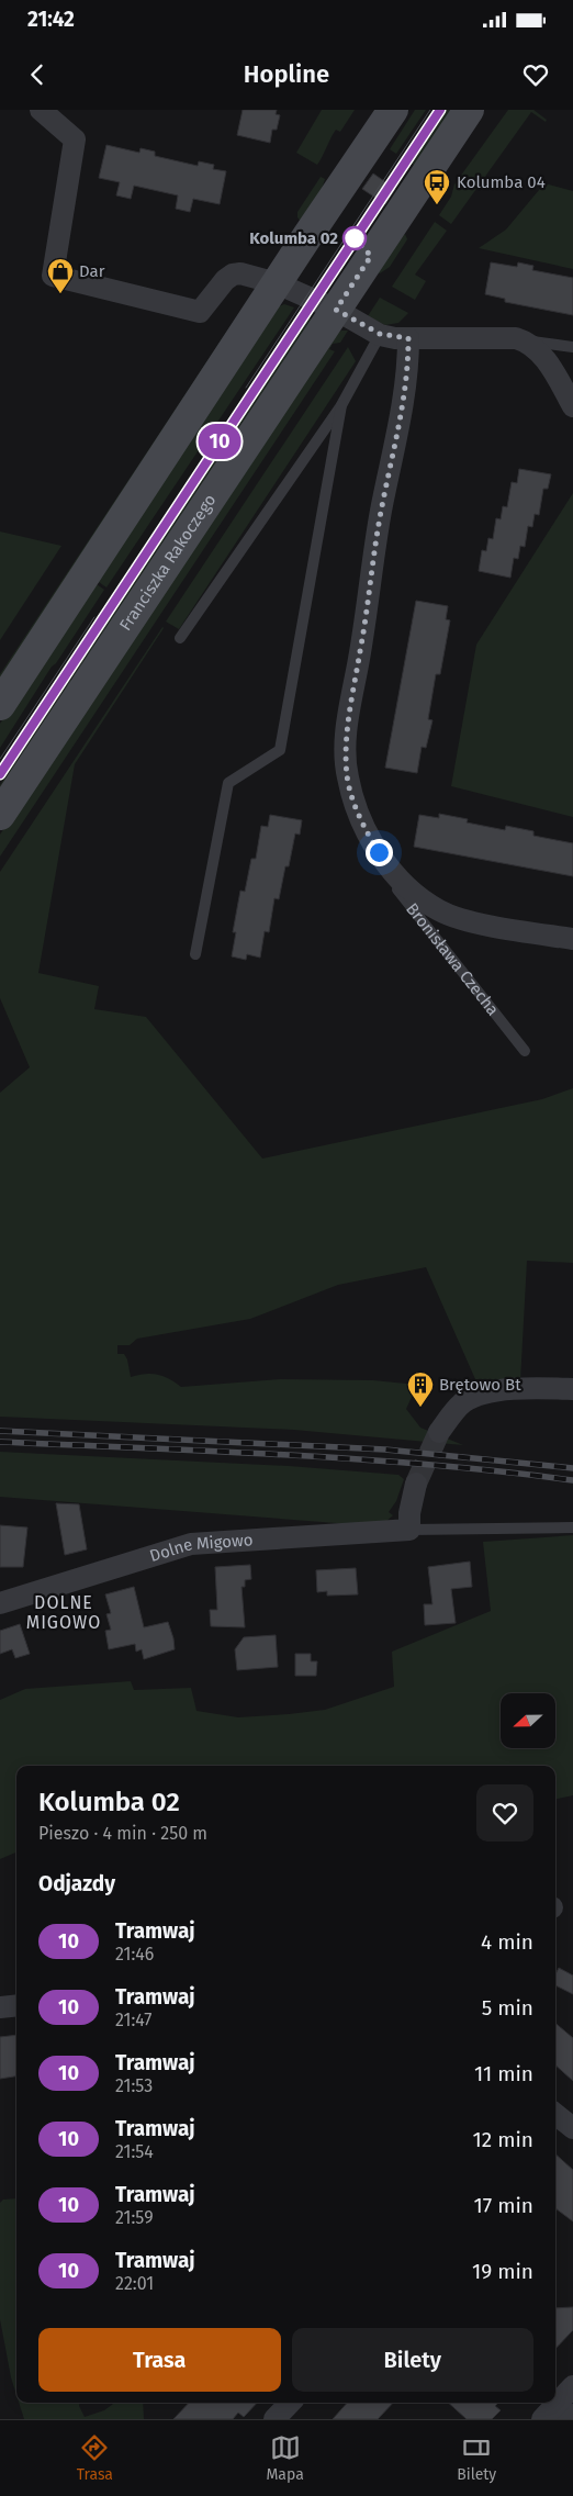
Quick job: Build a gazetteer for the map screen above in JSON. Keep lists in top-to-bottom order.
{
  "streets": {
    "main road": ["Franciszka Rakoczego"],
    "street": ["Bronisława Czecha", "Dolne Migowo"]
  },
  "districts": ["DOLNE MIGOWO"],
  "places": {
    "bus stop": ["Kolumba 04"],
    "other": ["Kolumba 02"],
    "shop": ["Dar"],
    "building": ["Brętowo Bt"]
  },
  "lines": ["tram line 10"],
  "north": "left",
  "page": {
    "status": "21:42",
    "header": "Hopline",
    "on_map": "10",
    "heading": [
      ["Kolumba 02", "Pieszo · 4 min · 250 m"],
      "Odjazdy"
    ],
    "list": [
      {
        "mark": "10",
        "name": "Tramwaj",
        "note": "21:46",
        "value": "4 min"
      },
      {
        "mark": "10",
        "name": "Tramwaj",
        "note": "21:47",
        "value": "5 min"
      },
      {
        "mark": "10",
        "name": "Tramwaj",
        "note": "21:53",
        "value": "11 min"
      },
      {
        "mark": "10",
        "name": "Tramwaj",
        "note": "21:54",
        "value": "12 min"
      },
      {
        "mark": "10",
        "name": "Tramwaj",
        "note": "21:59",
        "value": "17 min"
      },
      {
        "mark": "10",
        "name": "Tramwaj",
        "note": "22:01",
        "value": "19 min"
      }
    ],
    "buttons": ["Trasa", "Bilety"],
    "tabs": ["Trasa", "Mapa", "Bilety"]
  }
}
